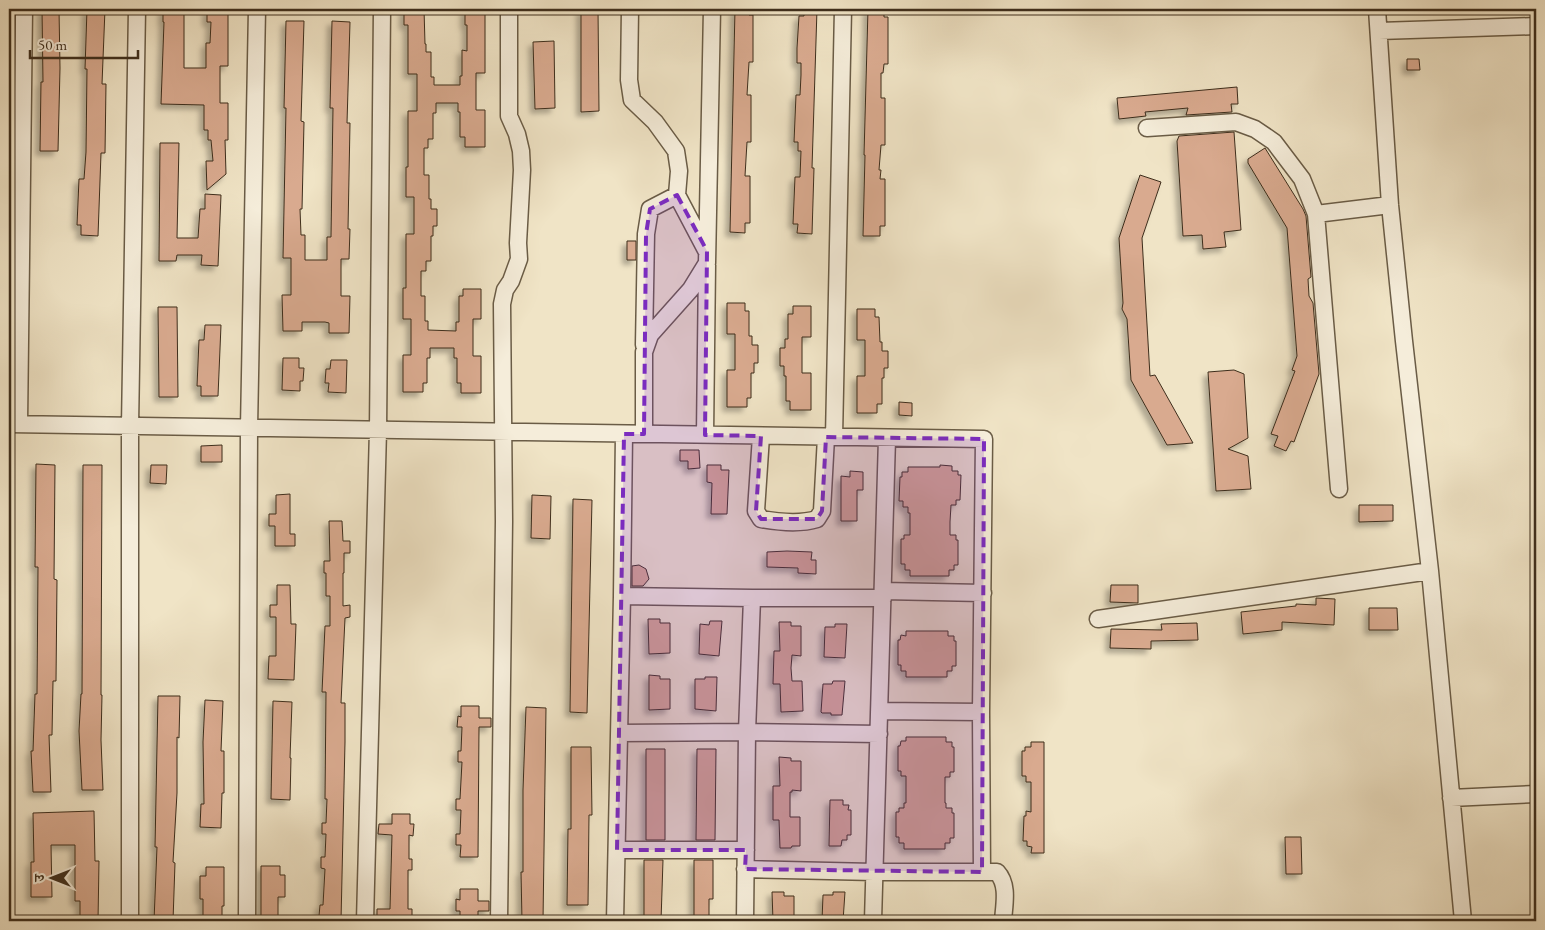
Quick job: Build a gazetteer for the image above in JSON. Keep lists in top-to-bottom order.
{
  "scale_bar": "50 m",
  "north": "left"
}
